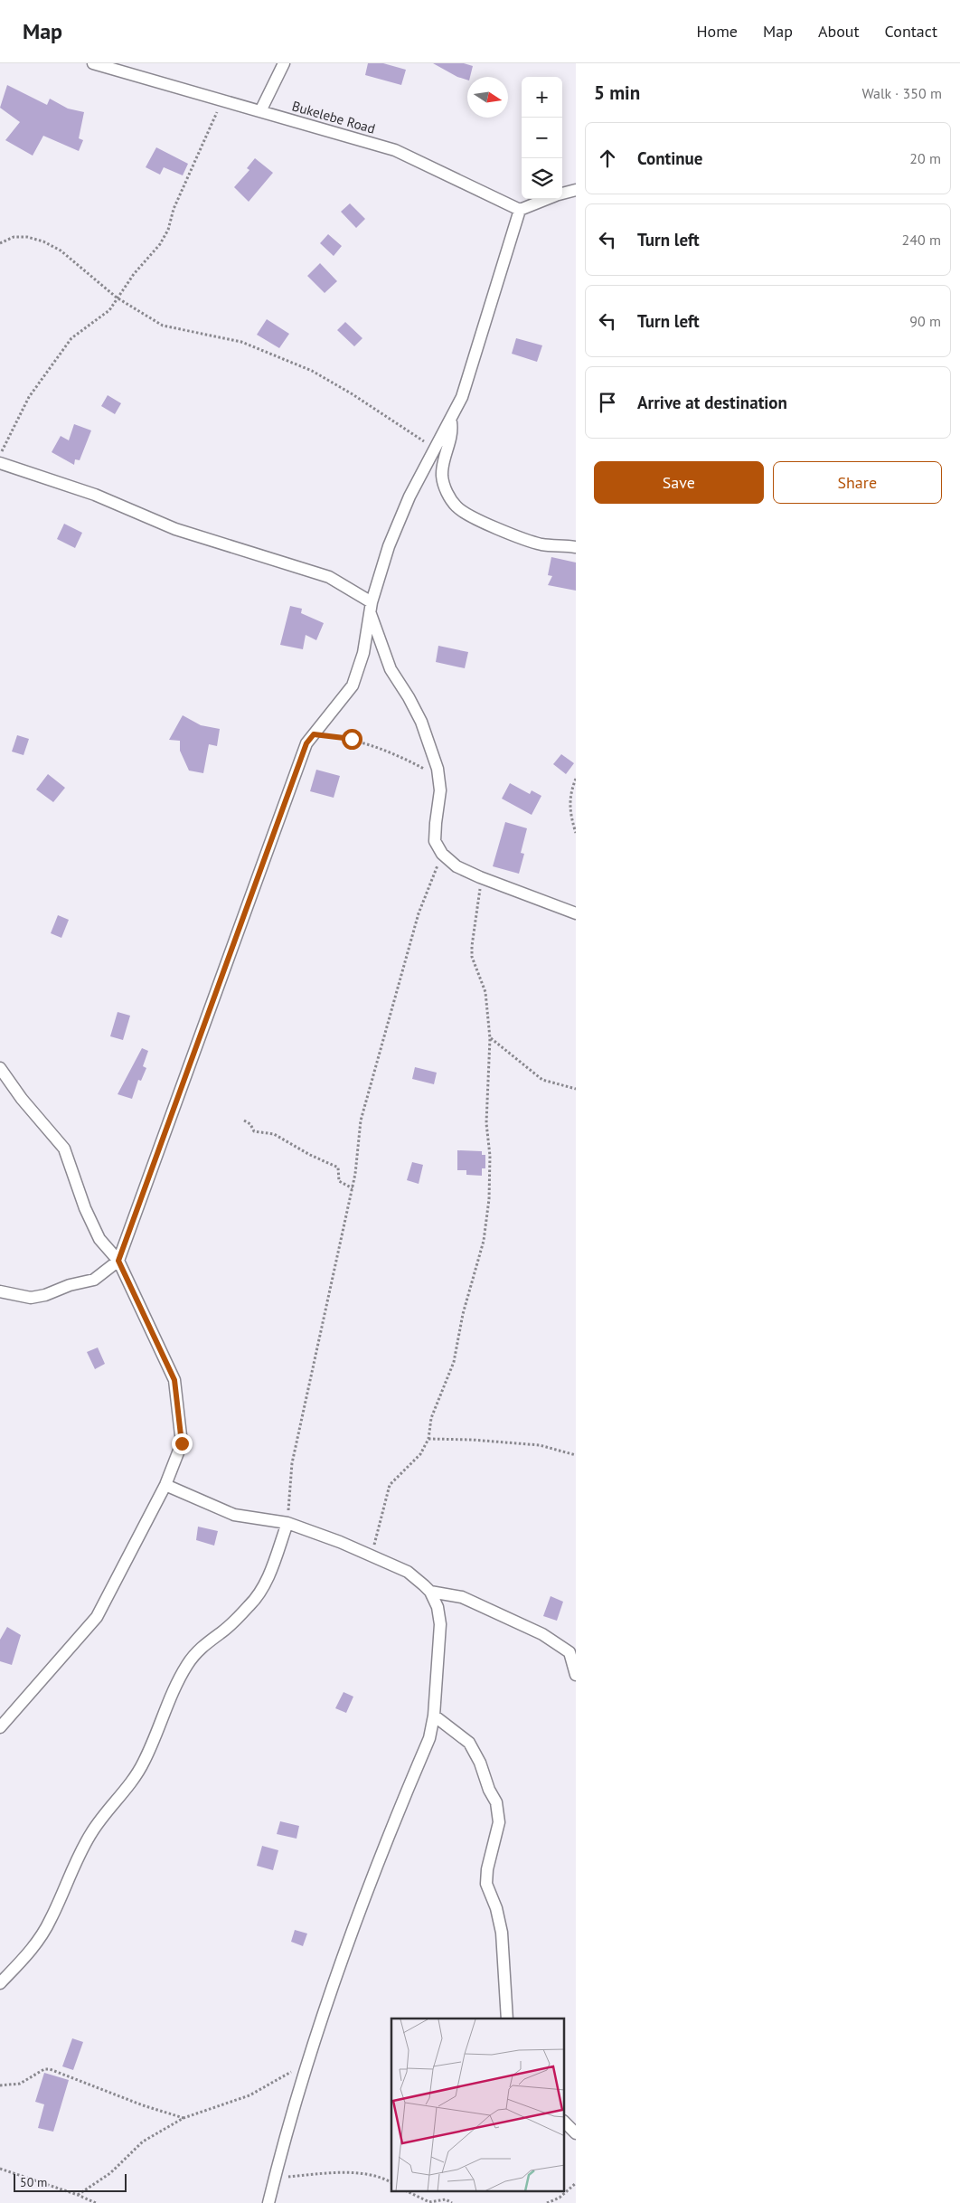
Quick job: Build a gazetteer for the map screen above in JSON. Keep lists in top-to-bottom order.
{
  "streets": {
    "street": ["Bukelebe Road"]
  },
  "scale_bar": "50 m",
  "north": "right",
  "page": {
    "header": "Map",
    "nav": [
      "Home",
      "Map",
      "About",
      "Contact"
    ],
    "heading": ["5 min", "Walk · 350 m"],
    "map_buttons": ["+", "−"],
    "list": [
      ["Continue", "20 m"],
      ["Turn left", "240 m"],
      ["Turn left", "90 m"],
      "Arrive at destination"
    ],
    "buttons": ["Save", "Share"],
    "scale": "50 m"
  }
}
